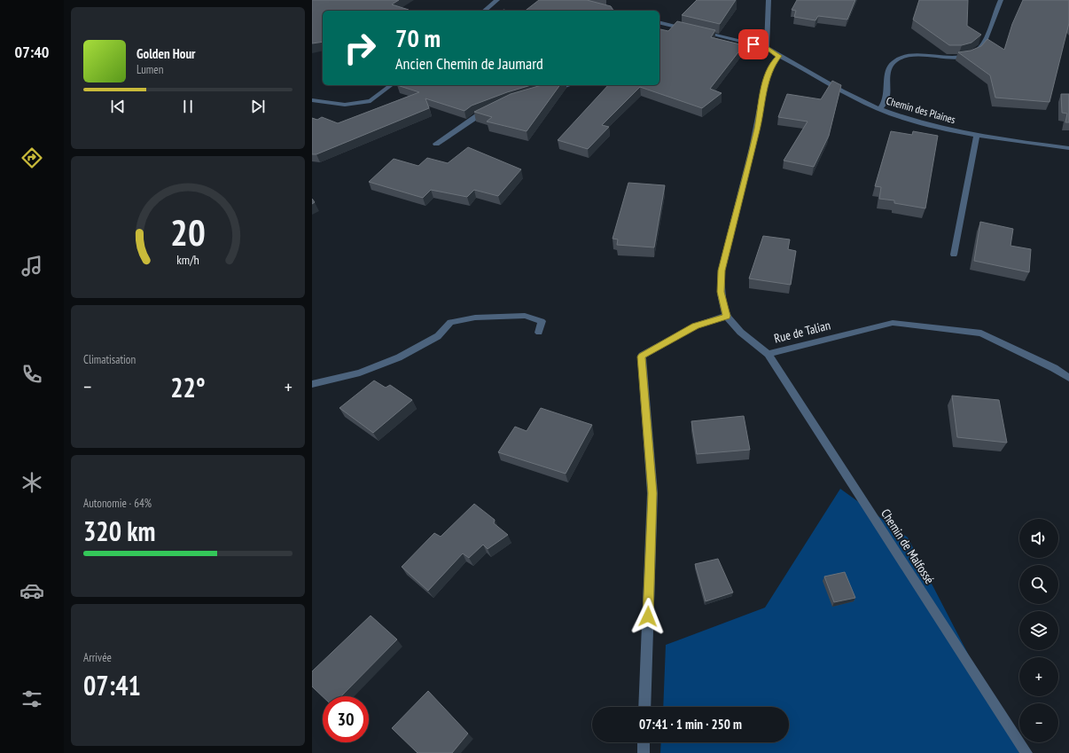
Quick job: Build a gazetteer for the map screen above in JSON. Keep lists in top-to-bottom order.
{
  "streets": {
    "street": ["Chemin des Plaines", "Rue de Talian", "Chemin de Malfossé"]
  },
  "crossings": [
    ["Chemin des Plaines", "Rue de Talian"],
    ["Rue de Talian", "Chemin de Malfossé"]
  ],
  "page": {
    "tabs": "07:40",
    "turn": ["70 m", "Ancien Chemin de Jaumard"],
    "song": ["Golden Hour", "Lumen"],
    "tile": [
      "Climatisation",
      ["Autonomie · 64%", "320 km"],
      ["Arrivée", "07:41"]
    ],
    "heat": ["−", "22°", "+"],
    "map_buttons": ["+", "−"],
    "limit": "30",
    "trip": "07:41 · 1 min · 250 m",
    "gauge": ["20", "km/h"]
  }
}
